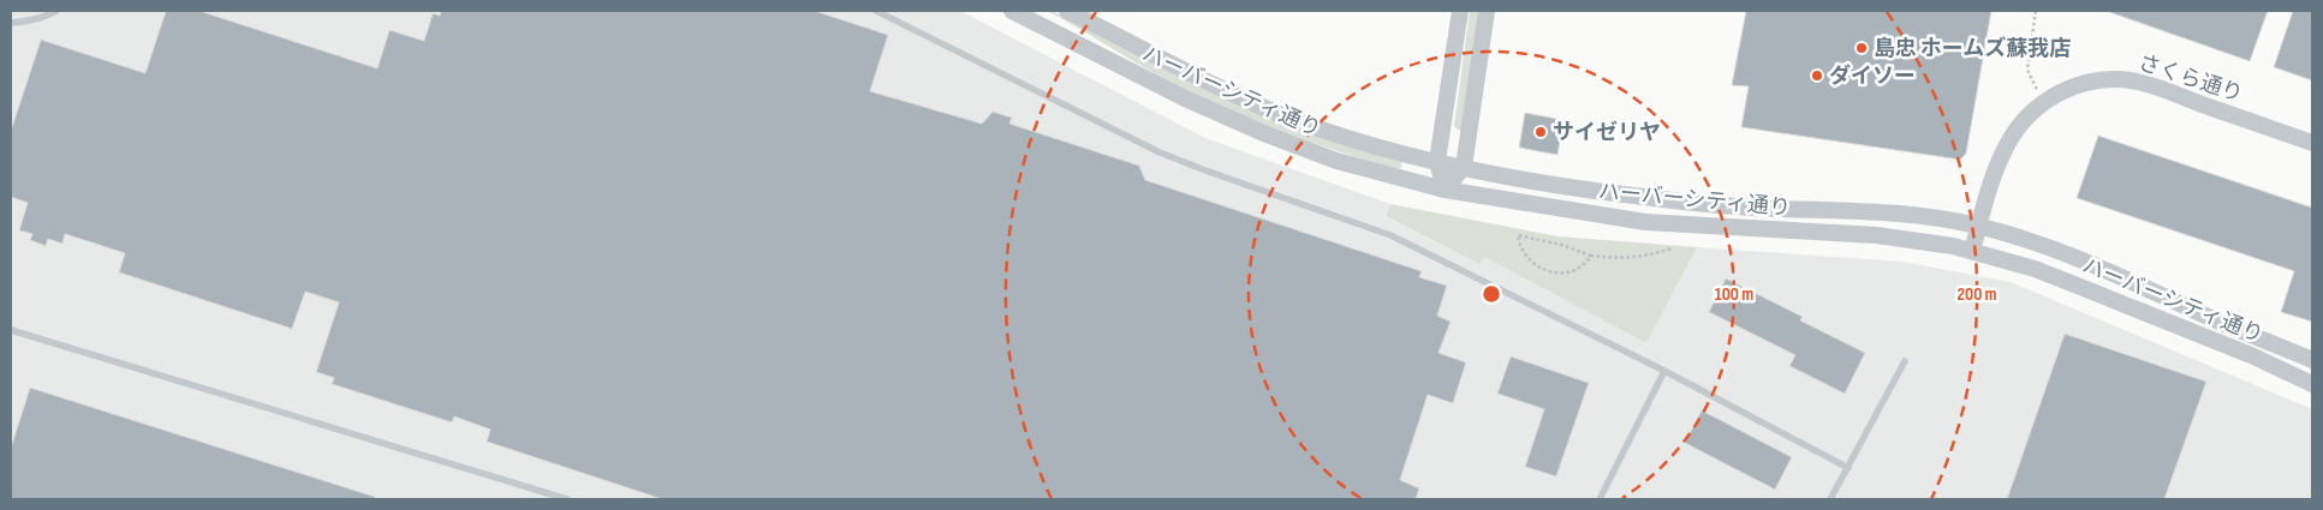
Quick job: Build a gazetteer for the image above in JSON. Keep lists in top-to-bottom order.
{
  "streets": {
    "street": ["さくら通り", "ハーバーシティ通り"]
  },
  "crossings": [
    ["さくら通り", "ハーバーシティ通り"]
  ],
  "places": ["島忠 ホームズ蘇我店", "ダイソー", "サイゼリヤ"],
  "rings": ["100 m", "200 m"]
}
